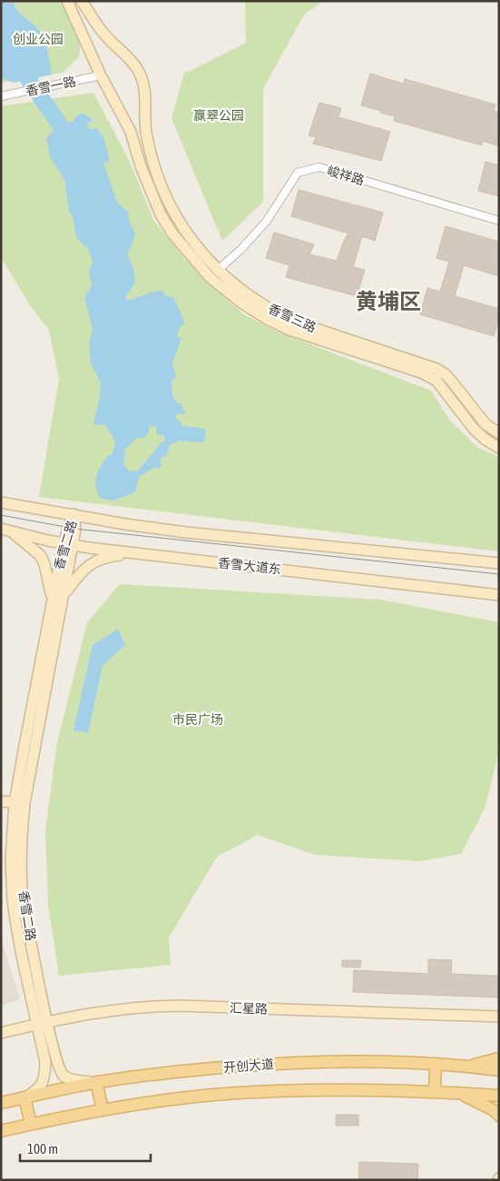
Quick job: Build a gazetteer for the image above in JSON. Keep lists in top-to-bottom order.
{
  "streets": {
    "main road": ["开创大道"],
    "street": [
      "香雪一路",
      "峻祥路",
      "香雪三路",
      "香雪二路",
      "香雪大道东",
      "汇星路"
    ]
  },
  "crossings": [
    ["香雪一路", "香雪三路"],
    ["峻祥路", "香雪三路"],
    ["香雪二路", "香雪大道东"],
    ["香雪二路", "汇星路"]
  ],
  "districts": ["黄埔区"],
  "parks": ["创业公园", "赢翠公园", "市民广场"],
  "scale_bar": "100 m"
}
